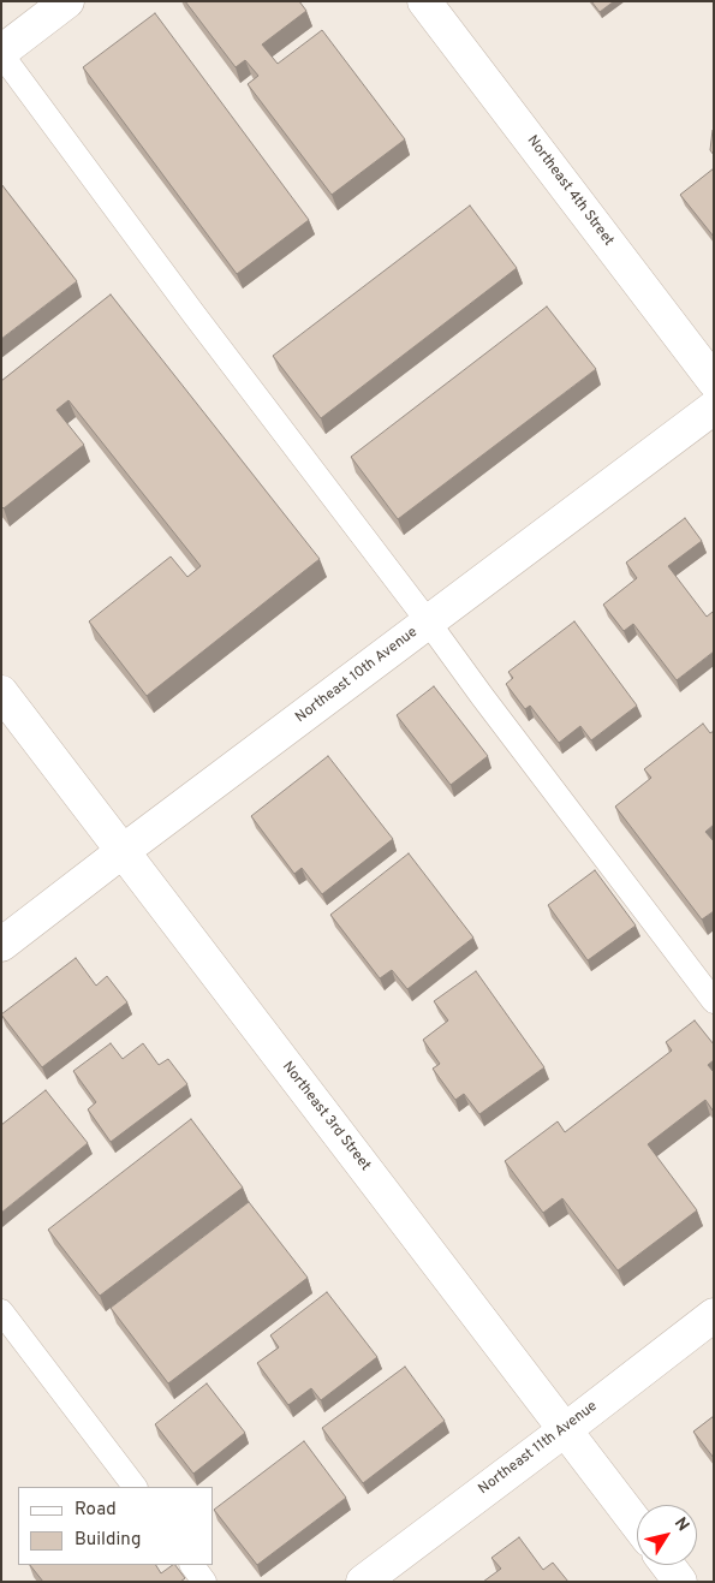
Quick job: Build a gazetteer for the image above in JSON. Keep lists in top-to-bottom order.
{
  "streets": {
    "street": [
      "Northeast 4th Street",
      "Northeast 10th Avenue",
      "Northeast 3rd Street",
      "Northeast 11th Avenue"
    ]
  },
  "crossings": [
    ["Northeast 10th Avenue", "Northeast 3rd Street"],
    ["Northeast 3rd Street", "Northeast 11th Avenue"]
  ],
  "legend": ["Road", "Building"],
  "north": "top right"
}
